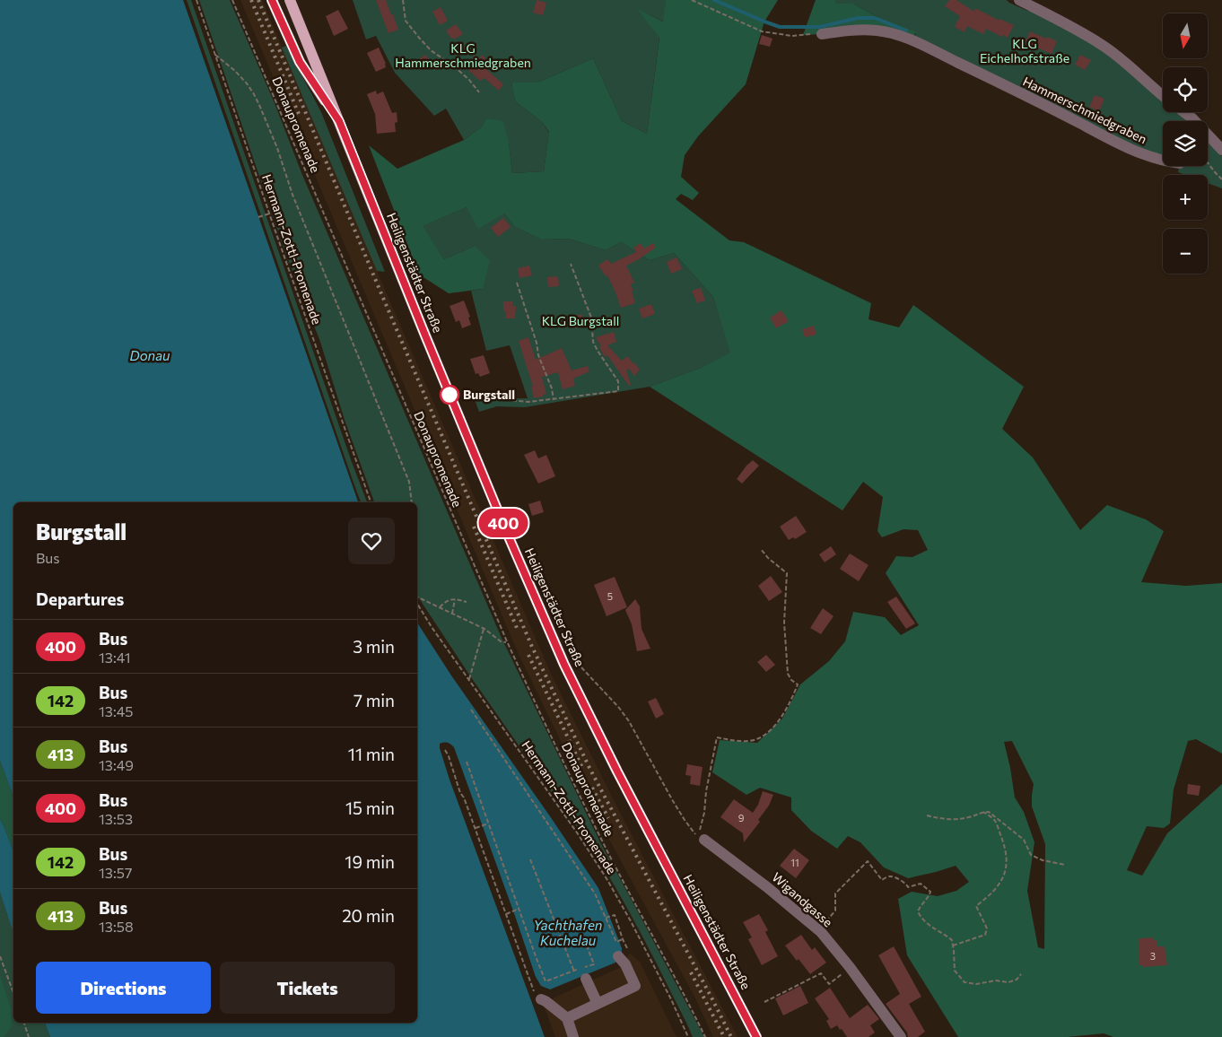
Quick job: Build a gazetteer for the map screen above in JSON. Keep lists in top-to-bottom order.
{
  "streets": {
    "main road": ["Heiligenstädter Straße"],
    "street": ["Hammerschmiedgraben", "Wigandgasse"],
    "path": ["Donaupromenade", "Hermann-Zottl-Promenade"]
  },
  "water": ["Donau", "Yachthafen Kuchelau"],
  "parks": ["KLG Eichelhofstraße", "KLG Hammerschmiedgraben", "KLG Burgstall"],
  "places": ["Burgstall"],
  "lines": ["bus line 400"],
  "house_numbers": [
    "5",
    "9",
    "11",
    "3"
  ],
  "north": "bottom",
  "page": {
    "on_map": "400",
    "map_buttons": ["+", "−"],
    "heading": [
      ["Burgstall", "Bus"],
      "Departures"
    ],
    "list": [
      {
        "mark": "400",
        "name": "Bus",
        "note": "13:41",
        "value": "3 min"
      },
      {
        "mark": "142",
        "name": "Bus",
        "note": "13:45",
        "value": "7 min"
      },
      {
        "mark": "413",
        "name": "Bus",
        "note": "13:49",
        "value": "11 min"
      },
      {
        "mark": "400",
        "name": "Bus",
        "note": "13:53",
        "value": "15 min"
      },
      {
        "mark": "142",
        "name": "Bus",
        "note": "13:57",
        "value": "19 min"
      },
      {
        "mark": "413",
        "name": "Bus",
        "note": "13:58",
        "value": "20 min"
      }
    ],
    "buttons": ["Directions", "Tickets"]
  }
}
